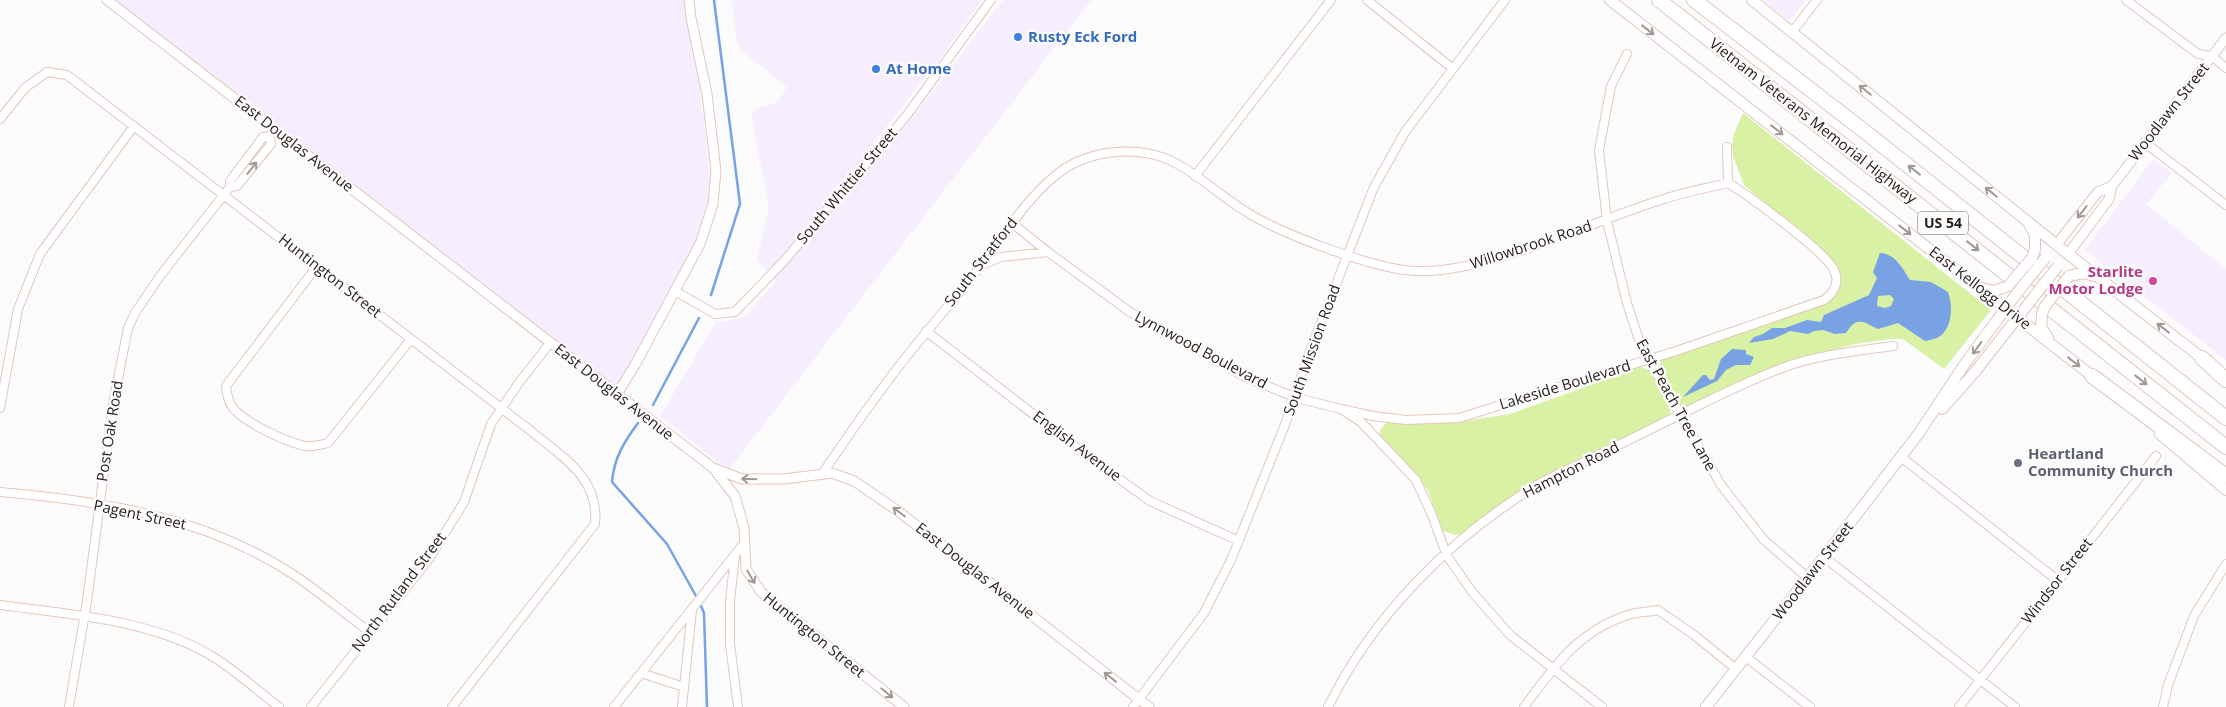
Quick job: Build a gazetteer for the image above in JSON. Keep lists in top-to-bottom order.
{
  "streets": {
    "highway": ["Vietnam Veterans Memorial Highway", "US 54"],
    "main road": ["Woodlawn Street", "East Kellogg Drive"],
    "street": [
      "East Douglas Avenue",
      "South Whittier Street",
      "Willowbrook Road",
      "South Stratford",
      "Huntington Street",
      "Lynnwood Boulevard",
      "South Mission Road",
      "Lakeside Boulevard",
      "East Peach Tree Lane",
      "Post Oak Road",
      "English Avenue",
      "Hampton Road",
      "Pagent Street",
      "Windsor Street",
      "North Rutland Street"
    ]
  },
  "crossings": [
    ["Woodlawn Street", "East Kellogg Drive"],
    ["Woodlawn Street", "East Peach Tree Lane"],
    ["East Douglas Avenue", "South Stratford"],
    ["East Douglas Avenue", "Huntington Street"],
    ["East Douglas Avenue", "South Mission Road"],
    ["East Douglas Avenue", "Post Oak Road"],
    ["East Douglas Avenue", "North Rutland Street"],
    ["Willowbrook Road", "South Stratford"],
    ["Willowbrook Road", "South Mission Road"],
    ["Willowbrook Road", "Lakeside Boulevard"],
    ["Willowbrook Road", "East Peach Tree Lane"],
    ["South Stratford", "Lynnwood Boulevard"],
    ["South Stratford", "English Avenue"],
    ["Huntington Street", "Post Oak Road"],
    ["Huntington Street", "North Rutland Street"],
    ["Lynnwood Boulevard", "South Mission Road"],
    ["Lynnwood Boulevard", "Lakeside Boulevard"],
    ["Lynnwood Boulevard", "Hampton Road"],
    ["South Mission Road", "English Avenue"],
    ["Lakeside Boulevard", "East Peach Tree Lane"],
    ["East Peach Tree Lane", "Hampton Road"],
    ["Post Oak Road", "Pagent Street"],
    ["Pagent Street", "North Rutland Street"]
  ],
  "one_way": ["East Douglas Avenue"],
  "places": [
    "Rusty Eck Ford",
    "At Home",
    "Starlite Motor Lodge",
    "Heartland Community Church"
  ]
}
